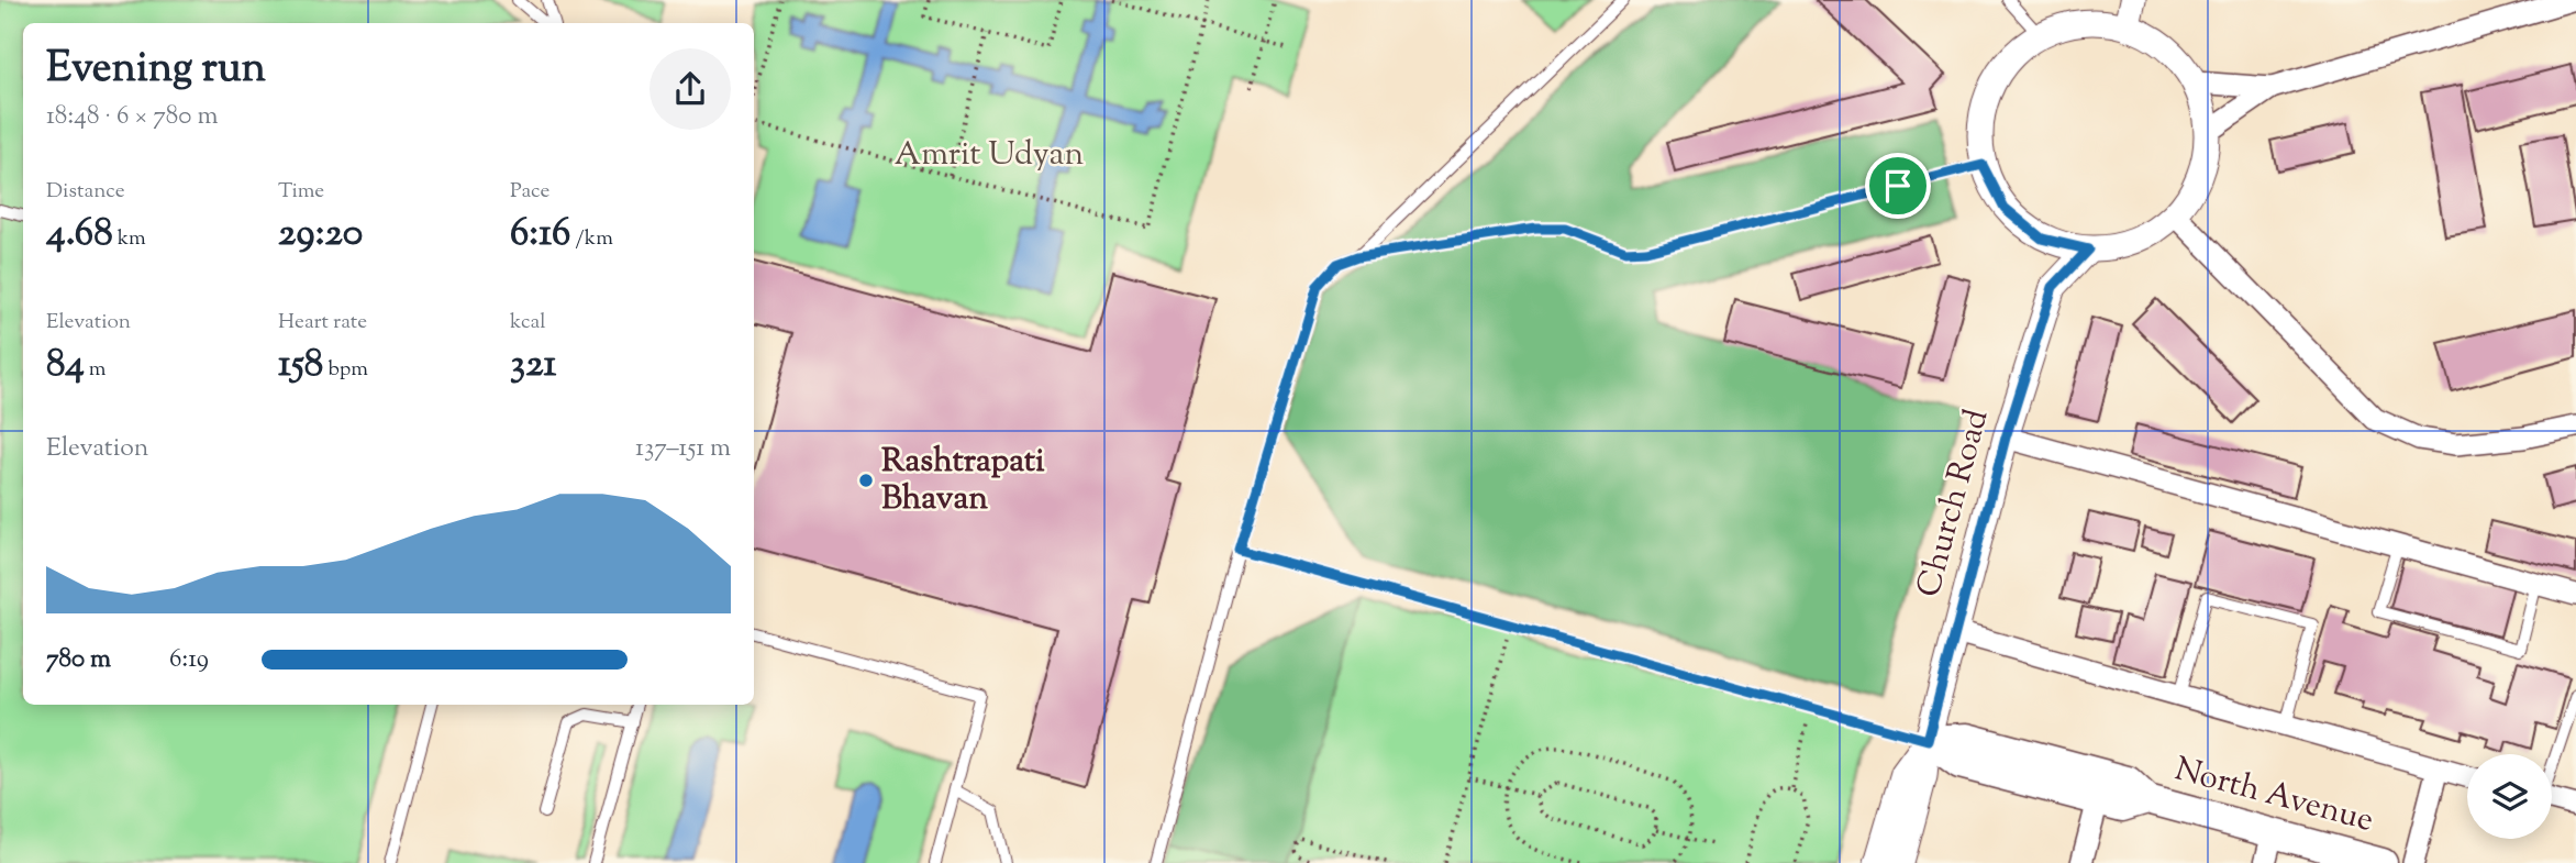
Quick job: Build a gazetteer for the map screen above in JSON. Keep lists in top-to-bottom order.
{
  "streets": {
    "main road": ["North Avenue"],
    "street": ["Church Road"]
  },
  "crossings": [
    ["Church Road", "North Avenue"]
  ],
  "parks": ["Amrit Udyan"],
  "places": ["Rashtrapati Bhavan"],
  "page": {
    "heading": ["Evening run", "18:48 · 6 × 780 m"],
    "stats": [
      ["Distance", "4.68 km"],
      ["Time", "29:20"],
      ["Pace", "6:16 /km"],
      ["Elevation", "84 m"],
      ["Heart rate", "158 bpm"],
      ["kcal", "321"]
    ],
    "chart": ["Elevation", "137–151 m"],
    "list": [
      {
        "name": "780 m",
        "note": "6:19"
      }
    ]
  }
}
